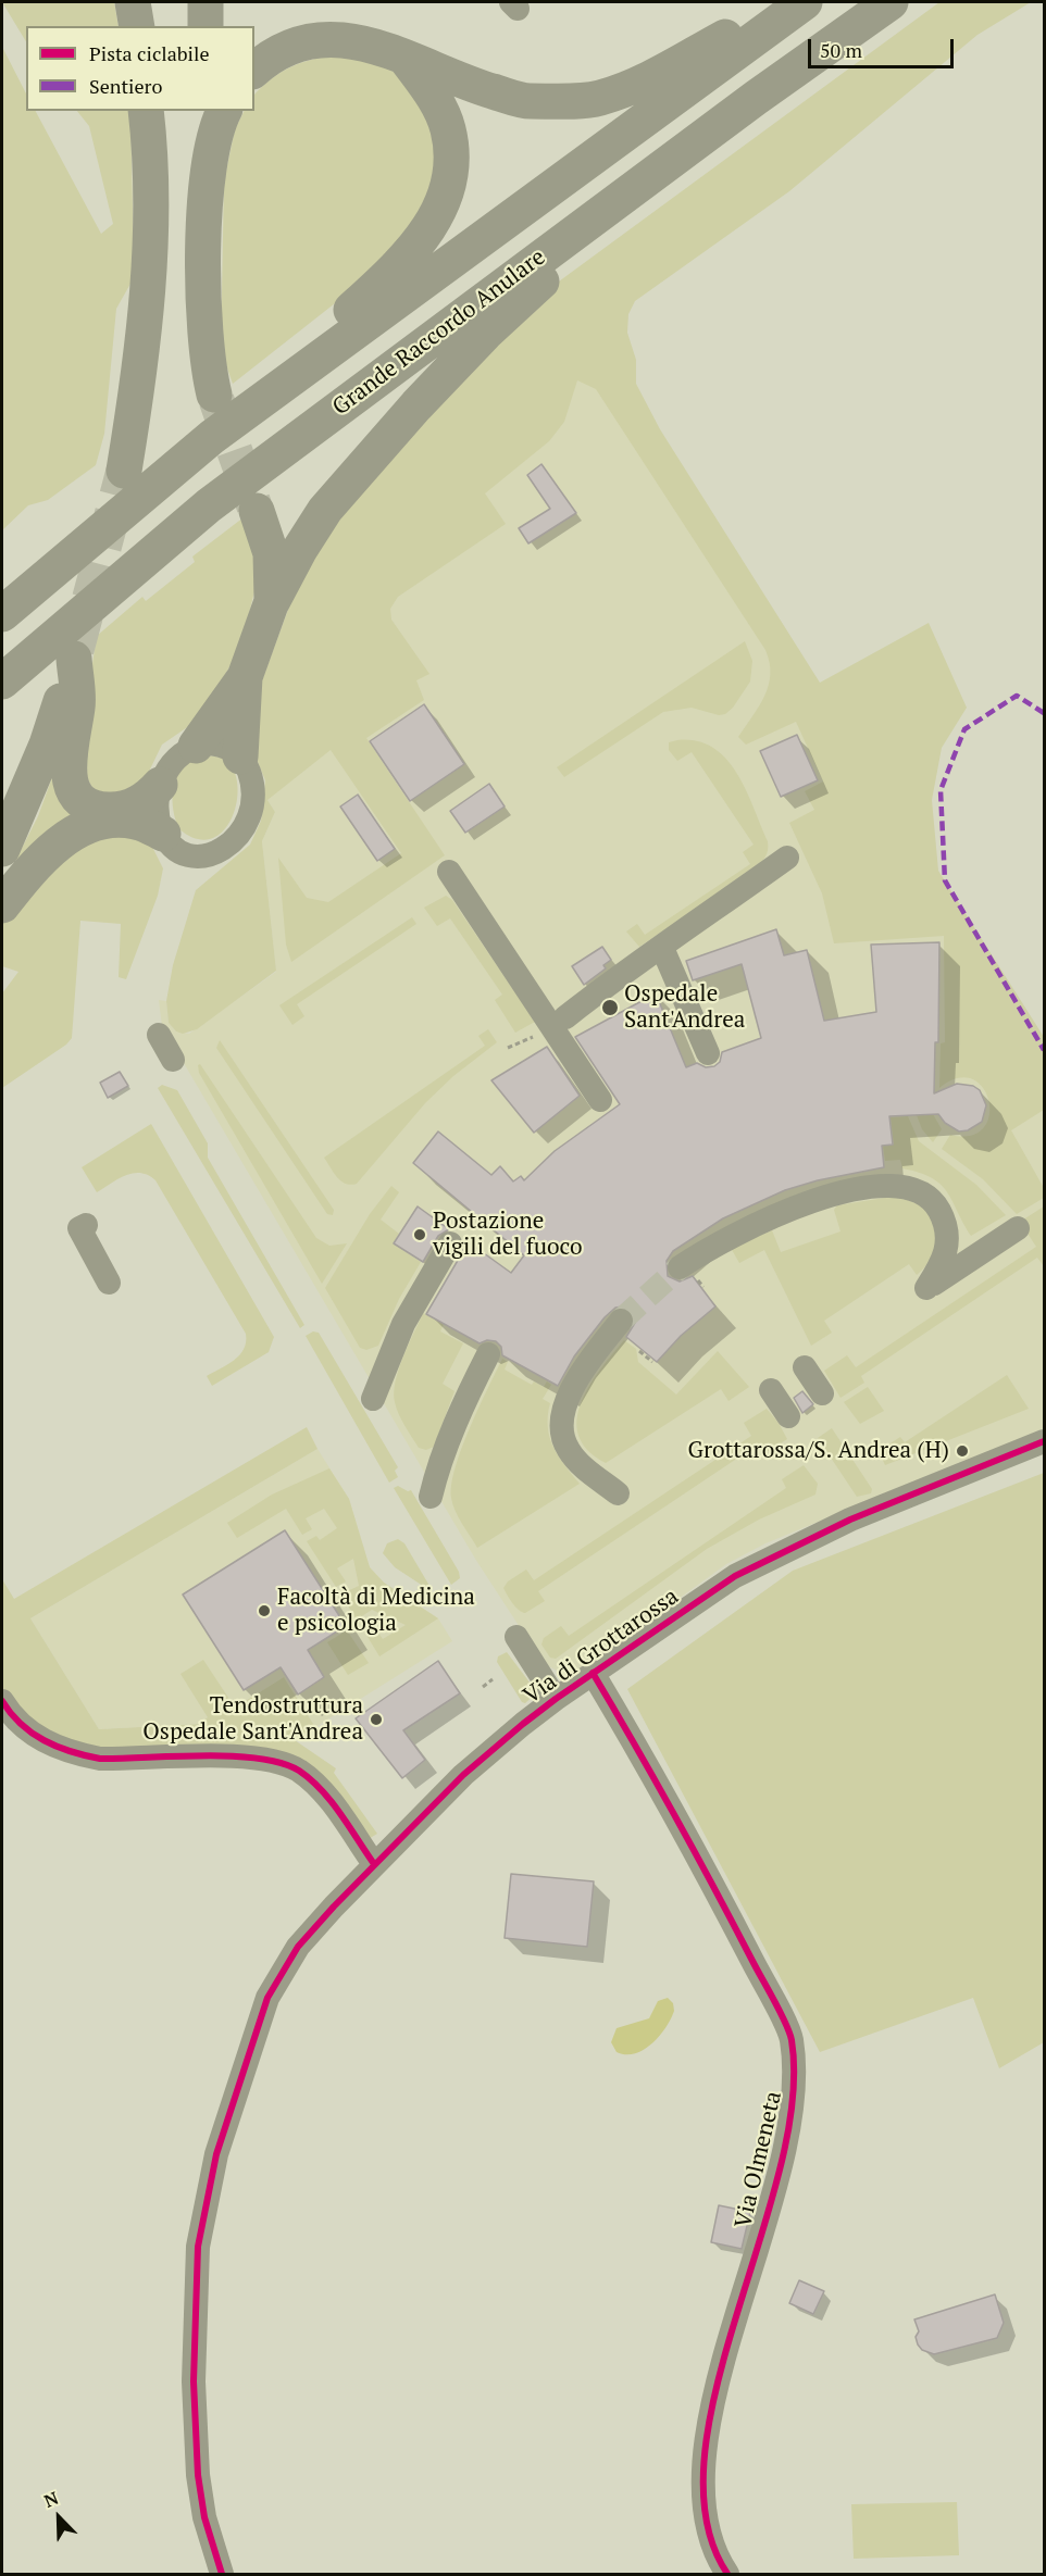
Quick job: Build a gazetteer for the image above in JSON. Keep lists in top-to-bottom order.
{
  "streets": {
    "highway": ["Grande Raccordo Anulare"],
    "street": ["Via di Grottarossa", "Via Olmeneta"]
  },
  "crossings": [
    ["Via di Grottarossa", "Via Olmeneta"]
  ],
  "places": [
    "Ospedale Sant'Andrea",
    "Postazione vigili del fuoco",
    "Grottarossa/S. Andrea (H)",
    "Facoltà di Medicina e psicologia",
    "Tendostruttura Ospedale Sant'Andrea"
  ],
  "legend": ["Pista ciclabile", "Sentiero"],
  "scale_bar": "50 m",
  "north": "top left"
}
